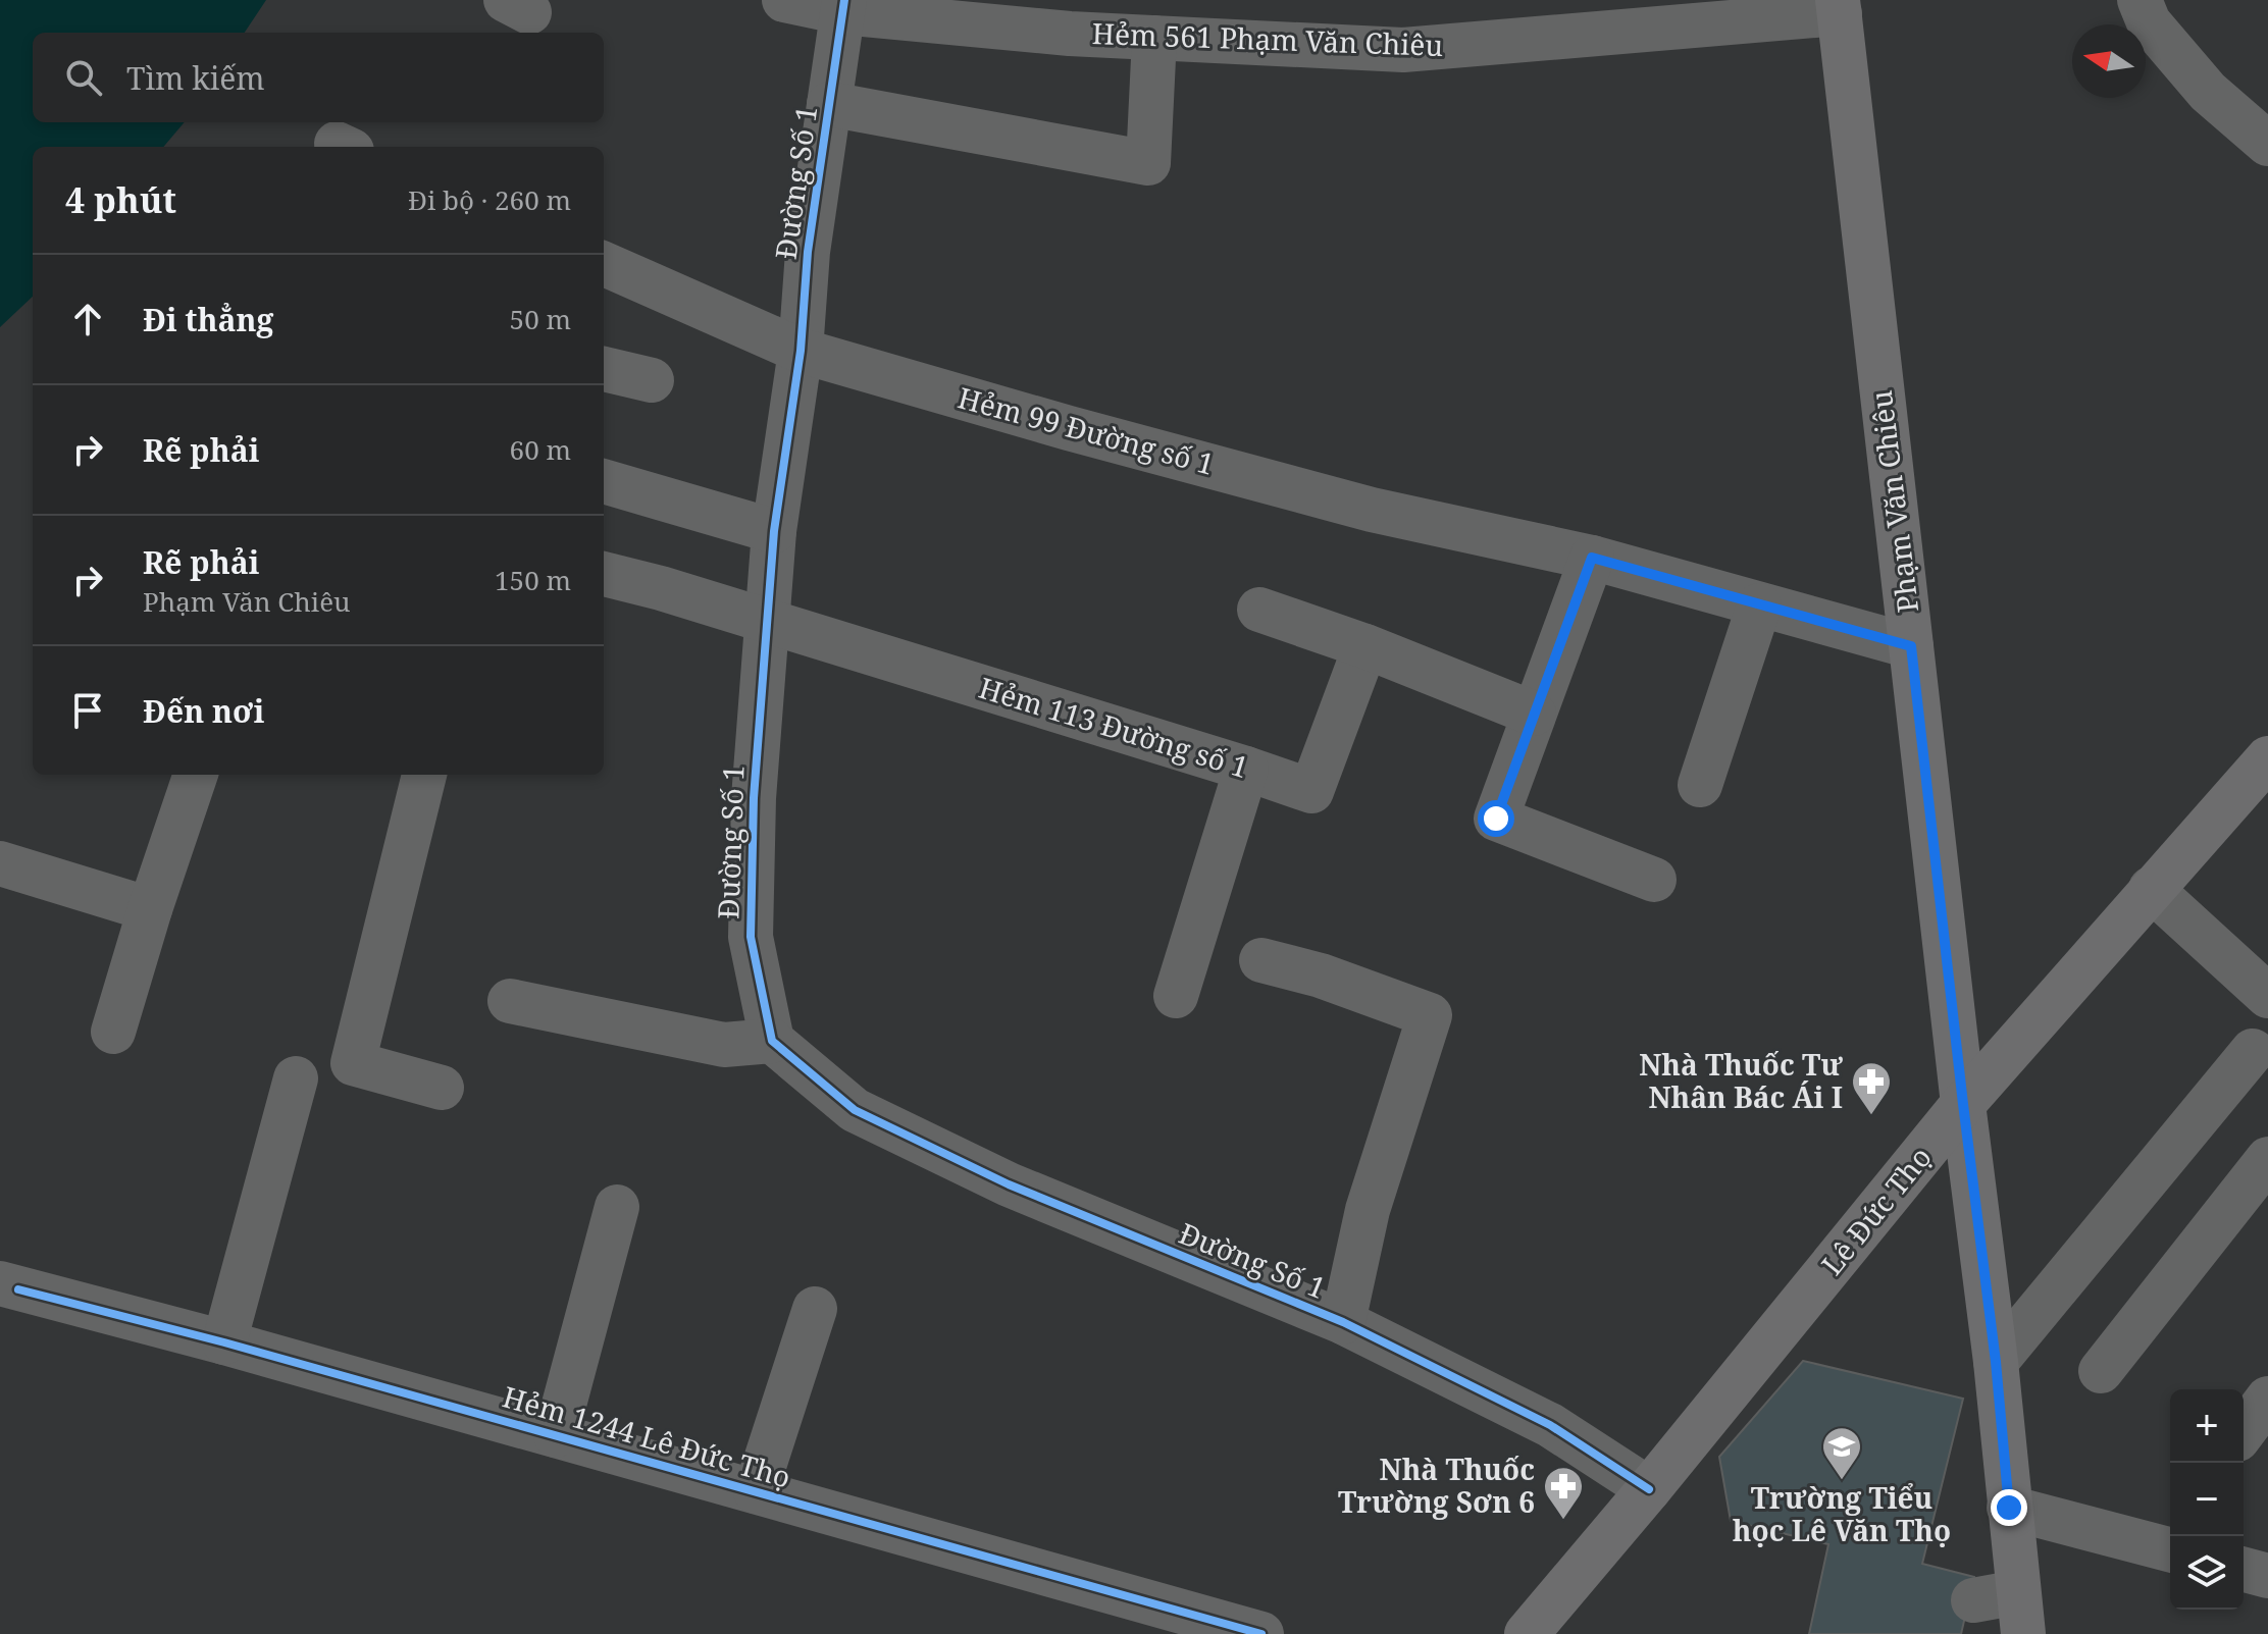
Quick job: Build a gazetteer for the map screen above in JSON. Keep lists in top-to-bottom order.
{
  "streets": {
    "main road": ["Phạm Văn Chiêu", "Lê Đức Thọ"],
    "street": [
      "Hẻm 561 Phạm Văn Chiêu",
      "Đường Số 1",
      "Hẻm 99 Đường số 1",
      "Hẻm 113 Đường số 1",
      "Hẻm 1244 Lê Đức Thọ"
    ]
  },
  "crossings": [
    ["Hẻm 561 Phạm Văn Chiêu", "Đường Số 1"],
    ["Hẻm 561 Phạm Văn Chiêu", "Phạm Văn Chiêu"],
    ["Đường Số 1", "Hẻm 99 Đường số 1"],
    ["Đường Số 1", "Hẻm 113 Đường số 1"],
    ["Đường Số 1", "Lê Đức Thọ"],
    ["Hẻm 99 Đường số 1", "Phạm Văn Chiêu"],
    ["Phạm Văn Chiêu", "Lê Đức Thọ"]
  ],
  "places": {
    "pharmacy": ["Nhà Thuốc Tư Nhân Bác Ái I", "Nhà Thuốc Trường Sơn 6"],
    "school or university": ["Trường Tiểu học Lê Văn Thọ"]
  },
  "north": "left",
  "page": {
    "search": "Tìm kiếm",
    "heading": ["4 phút", "Đi bộ · 260 m"],
    "list": [
      ["Đi thẳng", "50 m"],
      ["Rẽ phải", "60 m"],
      ["Rẽ phải", "Phạm Văn Chiêu", "150 m"],
      "Đến nơi"
    ],
    "map_buttons": ["+", "−"]
  }
}
